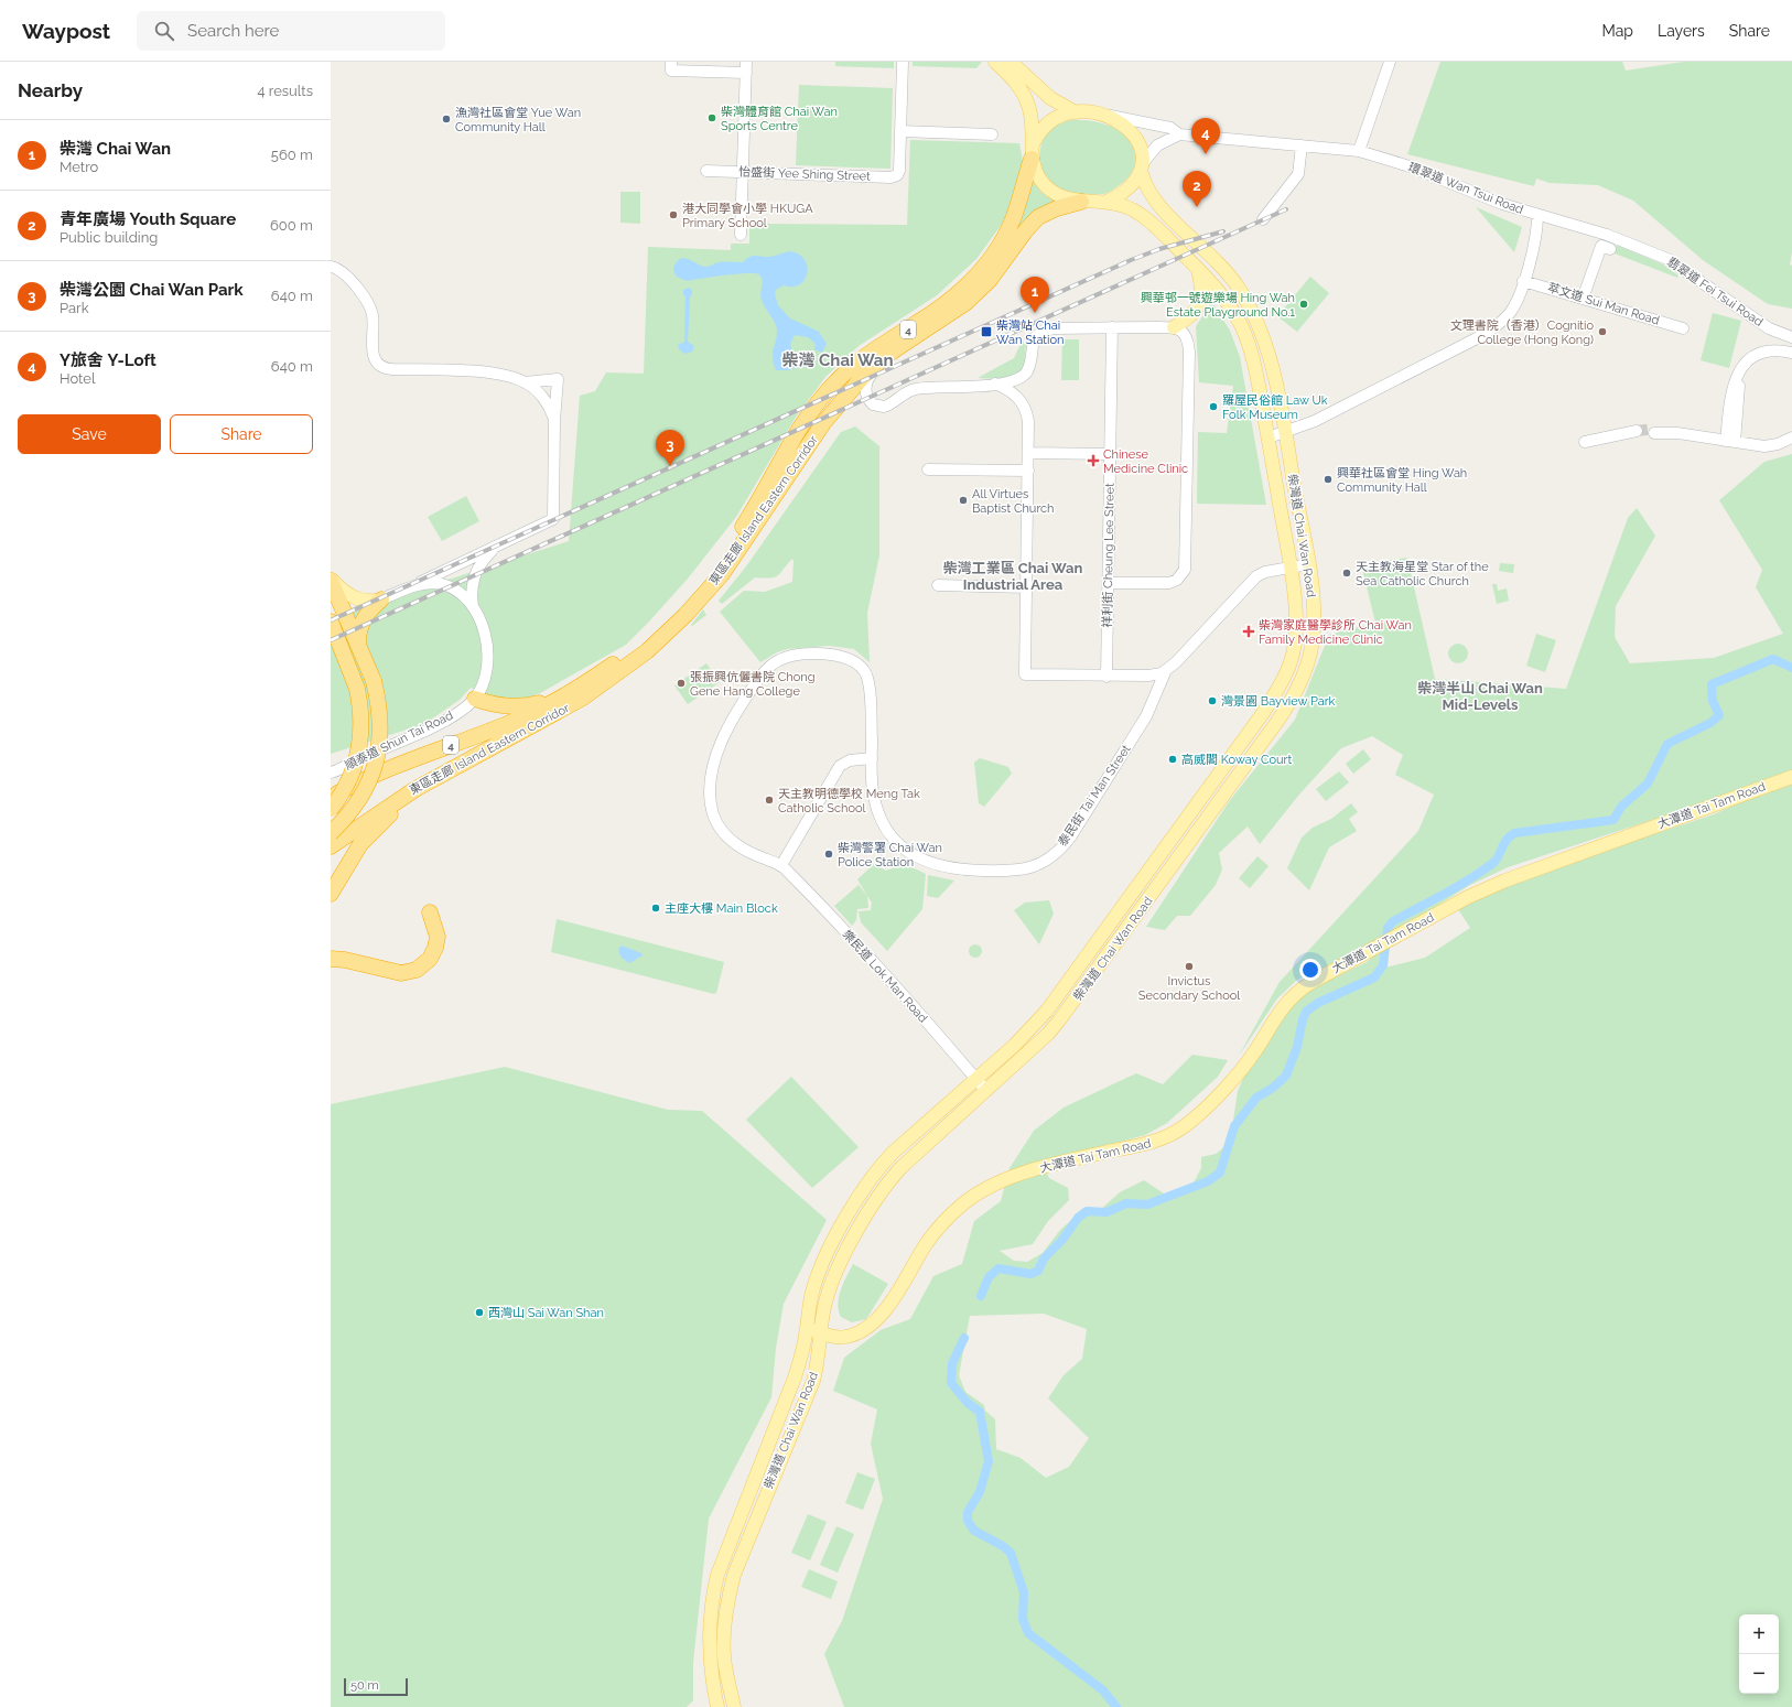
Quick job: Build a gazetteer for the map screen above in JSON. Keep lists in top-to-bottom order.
{
  "streets": {
    "highway": ["4", "東區走廊 Island Eastern Corridor"],
    "main road": ["柴灣道 Chai Wan Road", "大潭道 Tai Tam Road"],
    "street": [
      "怡盛街 Yee Shing Street",
      "環翠道 Wan Tsui Road",
      "翡翠道 Fei Tsui Road",
      "萃文道 Sui Man Road",
      "祥利街 Cheung Lee Street",
      "順泰道 Shun Tai Road",
      "泰民街 Tai Man Street",
      "樂民道 Lok Man Road"
    ]
  },
  "crossings": [
    ["環翠道 Wan Tsui Road", "翡翠道 Fei Tsui Road"],
    ["環翠道 Wan Tsui Road", "萃文道 Sui Man Road"],
    ["環翠道 Wan Tsui Road", "東區走廊 Island Eastern Corridor"],
    ["環翠道 Wan Tsui Road", "柴灣道 Chai Wan Road"],
    ["東區走廊 Island Eastern Corridor", "柴灣道 Chai Wan Road"],
    ["柴灣道 Chai Wan Road", "大潭道 Tai Tam Road"],
    ["柴灣道 Chai Wan Road", "樂民道 Lok Man Road"],
    ["泰民街 Tai Man Street", "樂民道 Lok Man Road"]
  ],
  "districts": ["柴灣 Chai Wan", "柴灣工業區 Chai Wan Industrial Area", "柴灣半山 Chai Wan Mid-Levels"],
  "places": {
    "other": [
      "柴灣體育館 Chai Wan Sports Centre",
      "漁灣社區會堂 Yue Wan Community Hall",
      "港大同學會小學 HKUGA Primary School",
      "興華邨一號遊樂場 Hing Wah Estate Playground No.1",
      "文理書院（香港）Cognitio College (Hong Kong)",
      "羅屋民俗館 Law Uk Folk Museum",
      "興華社區會堂 Hing Wah Community Hall",
      "All Virtues Baptist Church",
      "天主教海星堂 Star of the Sea Catholic Church",
      "張振興伉儷書院 Chong Gene Hang College",
      "灣景園 Bayview Park",
      "高威閣 Koway Court",
      "天主教明德學校 Meng Tak Catholic School",
      "柴灣警署 Chai Wan Police Station",
      "主座大樓 Main Block",
      "Invictus Secondary School",
      "西灣山 Sai Wan Shan"
    ],
    "transit": ["柴灣站 Chai Wan Station"],
    "health": ["Chinese Medicine Clinic", "柴灣家庭醫學診所 Chai Wan Family Medicine Clinic"]
  },
  "scale_bar": "50 m",
  "page": {
    "header": "Waypost",
    "search": "Search here",
    "nav": ["Map", "Layers", "Share"],
    "heading": ["Nearby", "4 results"],
    "pins": [
      "4",
      "2",
      "1",
      "3"
    ],
    "list": [
      {
        "mark": "1",
        "name": "柴灣 Chai Wan",
        "note": "Metro",
        "value": "560 m"
      },
      {
        "mark": "2",
        "name": "青年廣場 Youth Square",
        "note": "Public building",
        "value": "600 m"
      },
      {
        "mark": "3",
        "name": "柴灣公園 Chai Wan Park",
        "note": "Park",
        "value": "640 m"
      },
      {
        "mark": "4",
        "name": "Y旅舍 Y-Loft",
        "note": "Hotel",
        "value": "640 m"
      }
    ],
    "buttons": ["Save", "Share"],
    "map_buttons": ["+", "−"],
    "scale": "50 m"
  }
}
